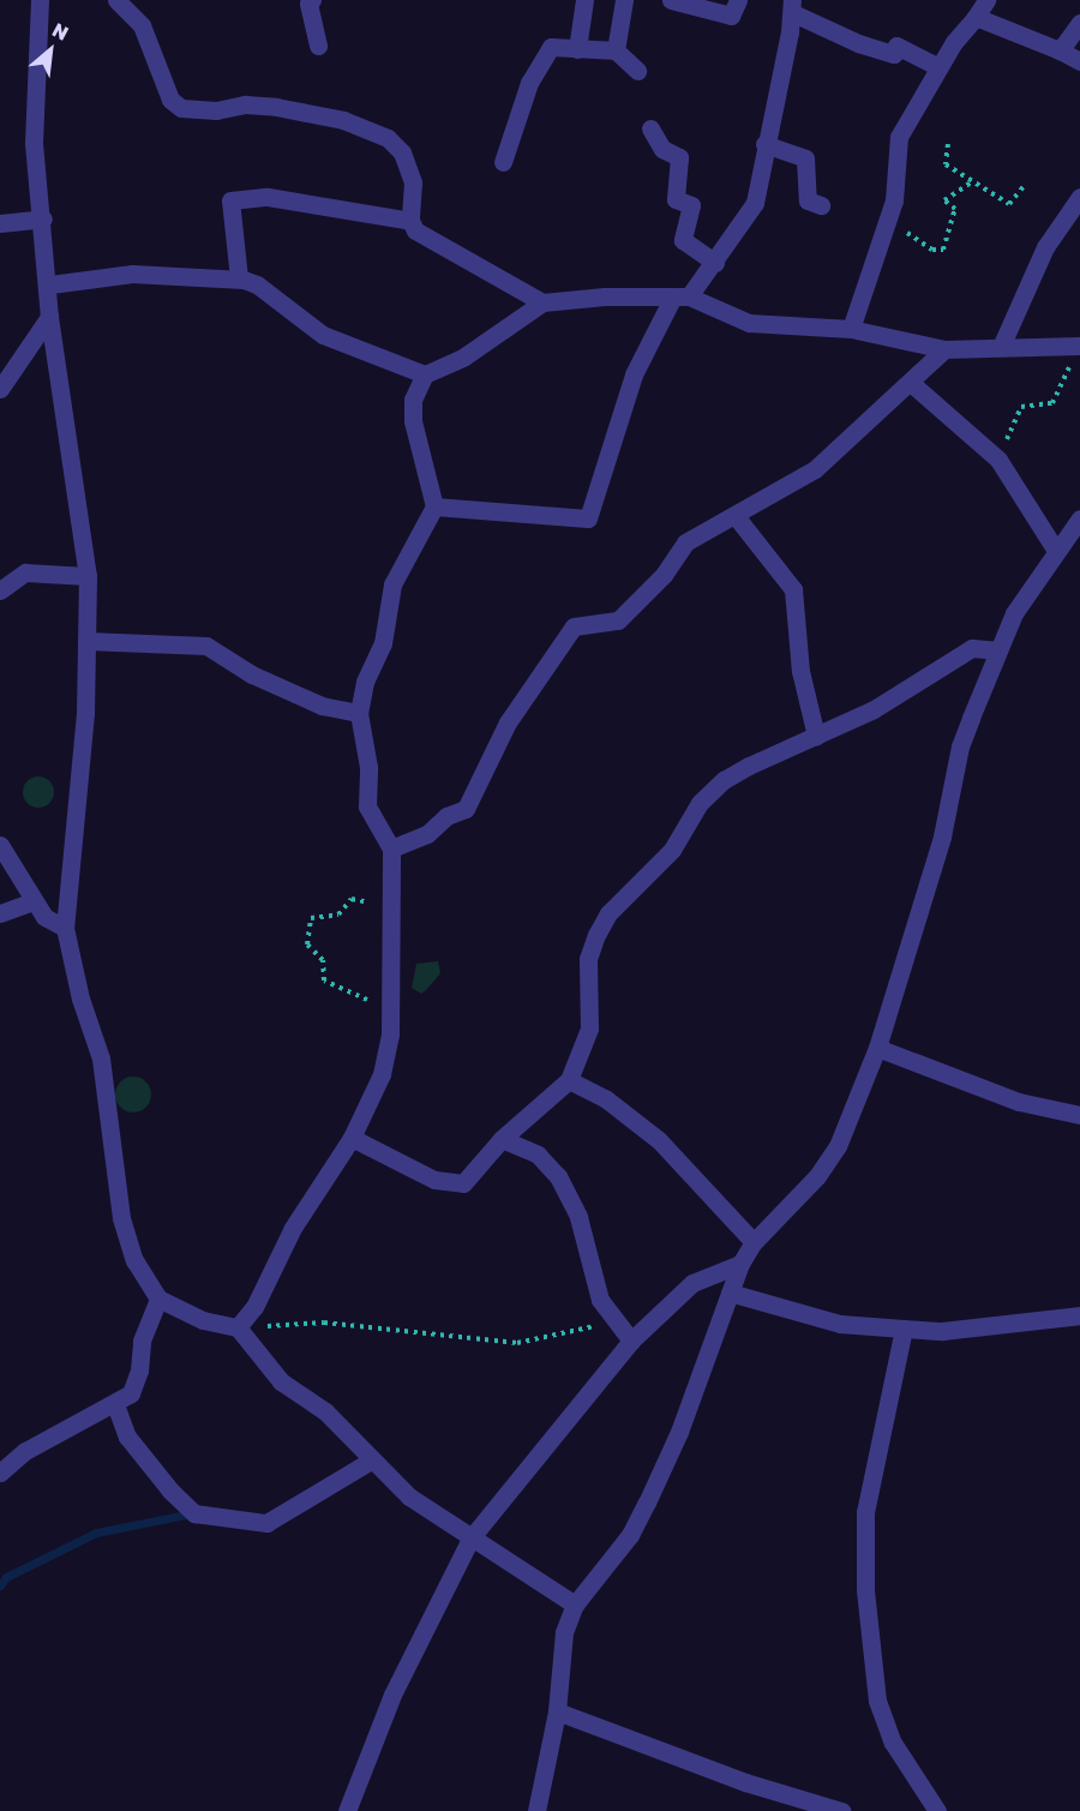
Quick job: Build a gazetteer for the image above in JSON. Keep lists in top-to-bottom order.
{
  "north": "top right"
}
